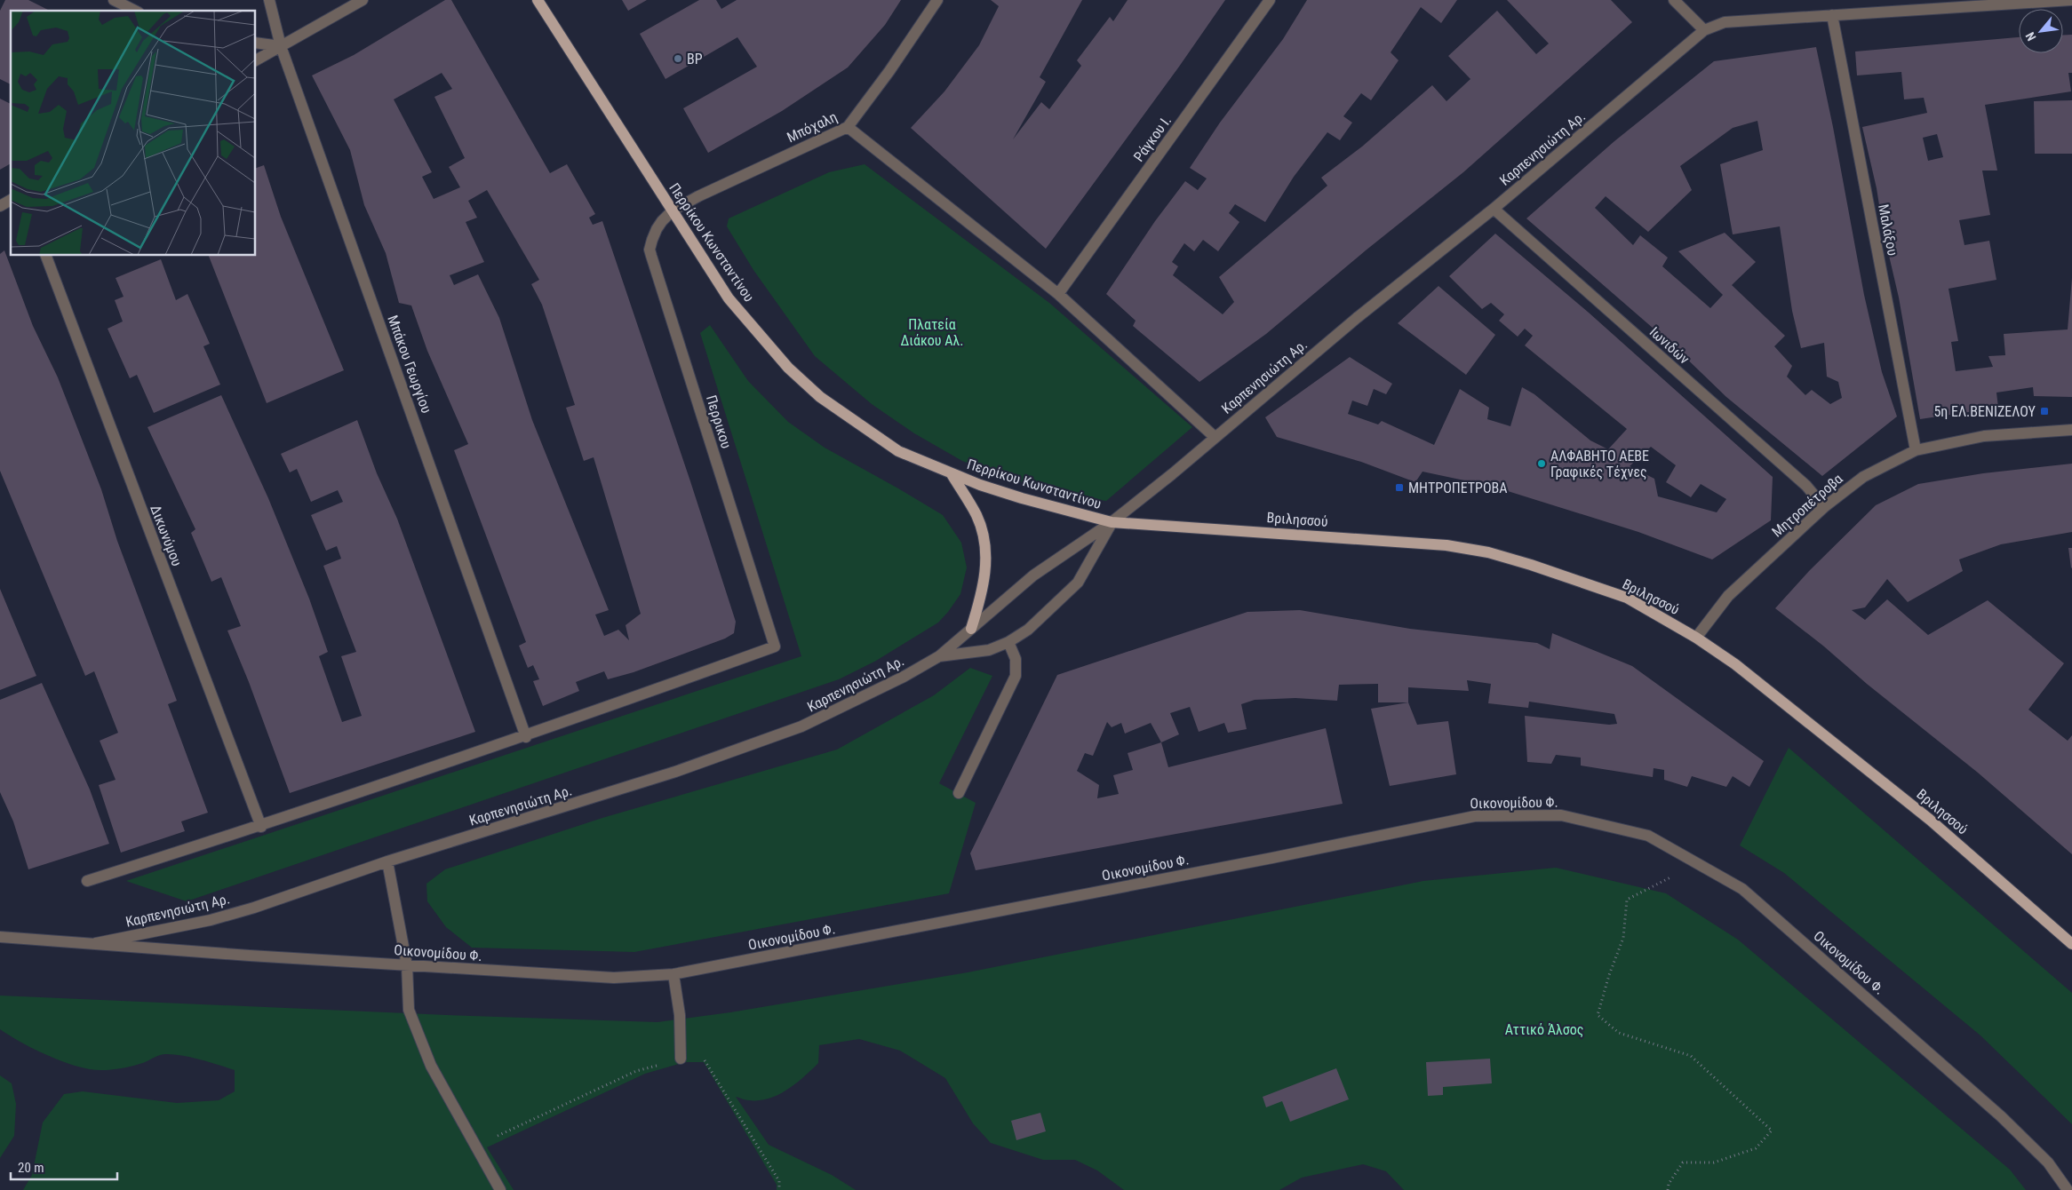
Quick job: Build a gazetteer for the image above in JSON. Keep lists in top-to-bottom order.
{
  "streets": {
    "main road": ["Περρίκου Κωνσταντίνου", "Βριλησσού"],
    "street": [
      "Μπόχαλη",
      "Ράγκου Ι.",
      "Καρπενησιώτη Αρ.",
      "Μαλάξου",
      "Ιωνιδών",
      "Μπάκου Γεωργίου",
      "Περρικου",
      "Μητροπέτροβα",
      "Δικωνύμου",
      "Οικονομίδου Φ."
    ]
  },
  "crossings": [
    ["Μπόχαλη", "Περρίκου Κωνσταντίνου"],
    ["Μπόχαλη", "Περρικου"],
    ["Καρπενησιώτη Αρ.", "Μαλάξου"],
    ["Καρπενησιώτη Αρ.", "Περρίκου Κωνσταντίνου"],
    ["Καρπενησιώτη Αρ.", "Ιωνιδών"],
    ["Καρπενησιώτη Αρ.", "Βριλησσού"],
    ["Καρπενησιώτη Αρ.", "Οικονομίδου Φ."],
    ["Μαλάξου", "Μητροπέτροβα"],
    ["Περρίκου Κωνσταντίνου", "Περρικου"],
    ["Περρίκου Κωνσταντίνου", "Βριλησσού"],
    ["Ιωνιδών", "Μητροπέτροβα"],
    ["Μπάκου Γεωργίου", "Περρικου"],
    ["Μητροπέτροβα", "Βριλησσού"]
  ],
  "parks": ["Πλατεία Διάκου Αλ.", "Αττικό Άλσος"],
  "places": {
    "other": ["BP", "ΑΛΦΑΒΗΤΟ ΑΕΒΕ Γραφικές Τέχνες"],
    "transit": ["5η ΕΛ.ΒΕΝΙΖΕΛΟΥ", "ΜΗΤΡΟΠΕΤΡΟΒΑ"]
  },
  "scale_bar": "20 m",
  "north": "bottom left"
}
